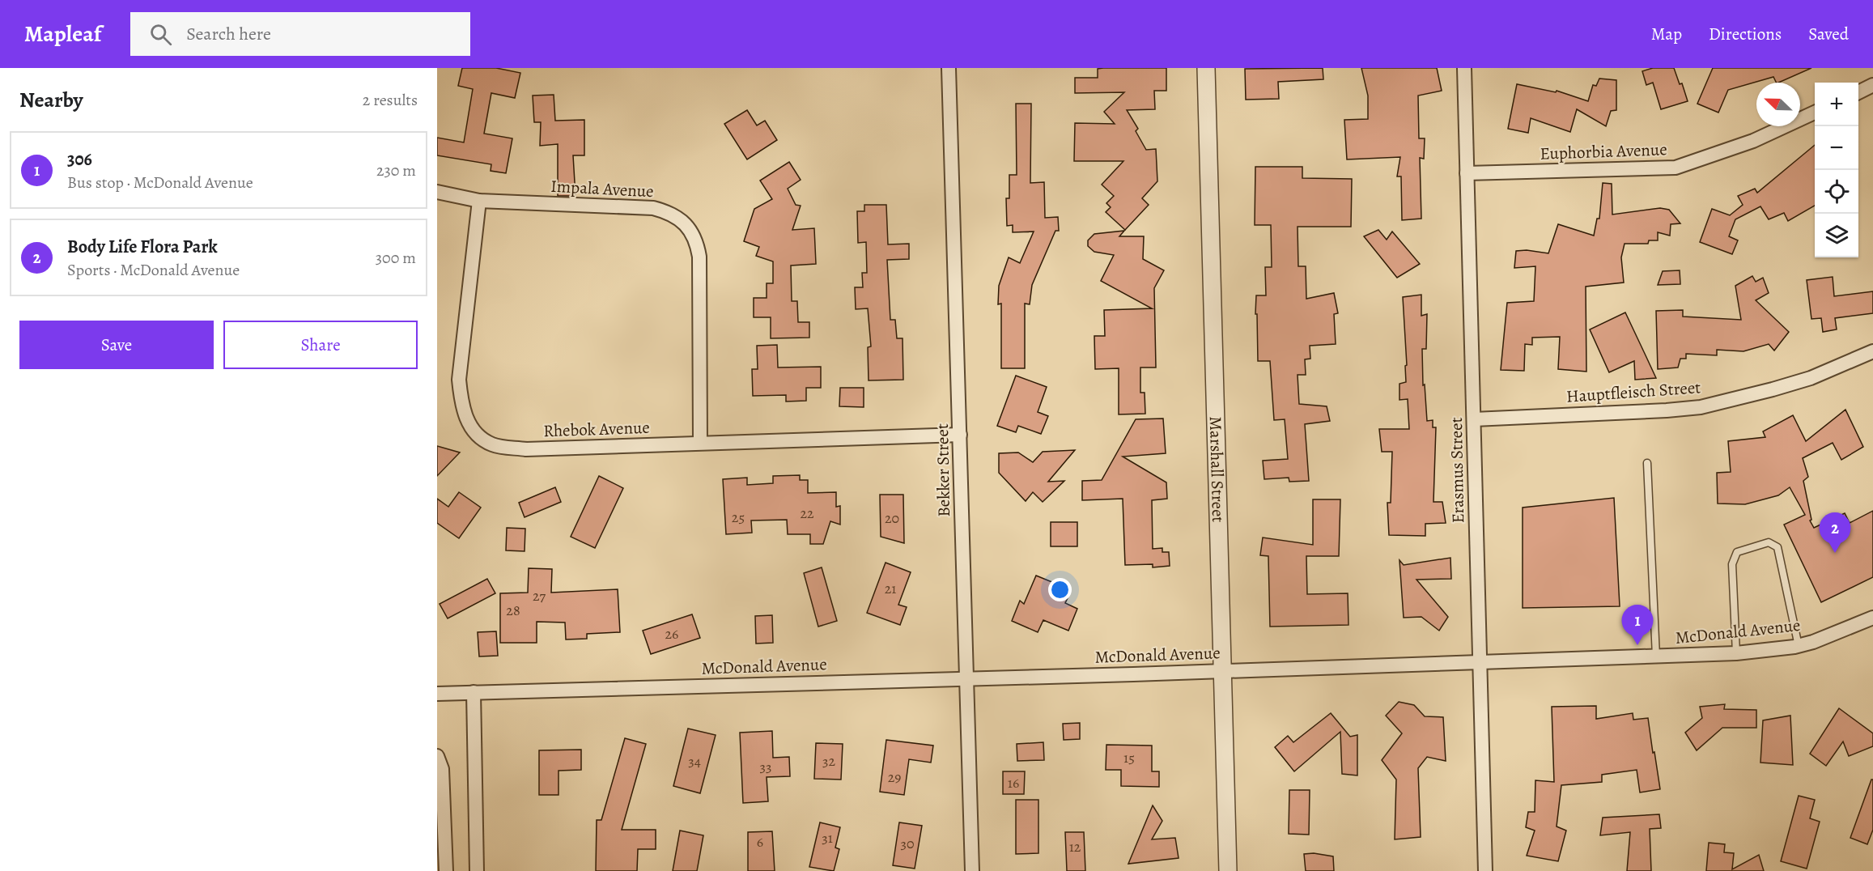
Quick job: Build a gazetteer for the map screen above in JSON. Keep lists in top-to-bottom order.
{
  "streets": {
    "street": [
      "Euphorbia Avenue",
      "Impala Avenue",
      "Hauptfleisch Street",
      "Rhebok Avenue",
      "Marshall Street",
      "Bekker Street",
      "Erasmus Street",
      "McDonald Avenue"
    ]
  },
  "crossings": [
    ["Euphorbia Avenue", "Erasmus Street"],
    ["Impala Avenue", "Rhebok Avenue"],
    ["Hauptfleisch Street", "Erasmus Street"],
    ["Rhebok Avenue", "Bekker Street"],
    ["Marshall Street", "McDonald Avenue"],
    ["Bekker Street", "McDonald Avenue"],
    ["Erasmus Street", "McDonald Avenue"]
  ],
  "house_numbers": [
    "22",
    "25",
    "20",
    "21",
    "27",
    "28",
    "26",
    "15",
    "34",
    "32",
    "33",
    "29",
    "16",
    "31",
    "6",
    "30",
    "12"
  ],
  "north": "top left",
  "page": {
    "header": "Mapleaf",
    "search": "Search here",
    "nav": ["Map", "Directions", "Saved"],
    "heading": ["Nearby", "2 results"],
    "map_buttons": ["+", "−"],
    "list": [
      {
        "mark": "1",
        "name": "306",
        "note": "Bus stop · McDonald Avenue",
        "value": "230 m"
      },
      {
        "mark": "2",
        "name": "Body Life Flora Park",
        "note": "Sports · McDonald Avenue",
        "value": "300 m"
      }
    ],
    "buttons": ["Save", "Share"],
    "pins": ["2", "1"]
  }
}
